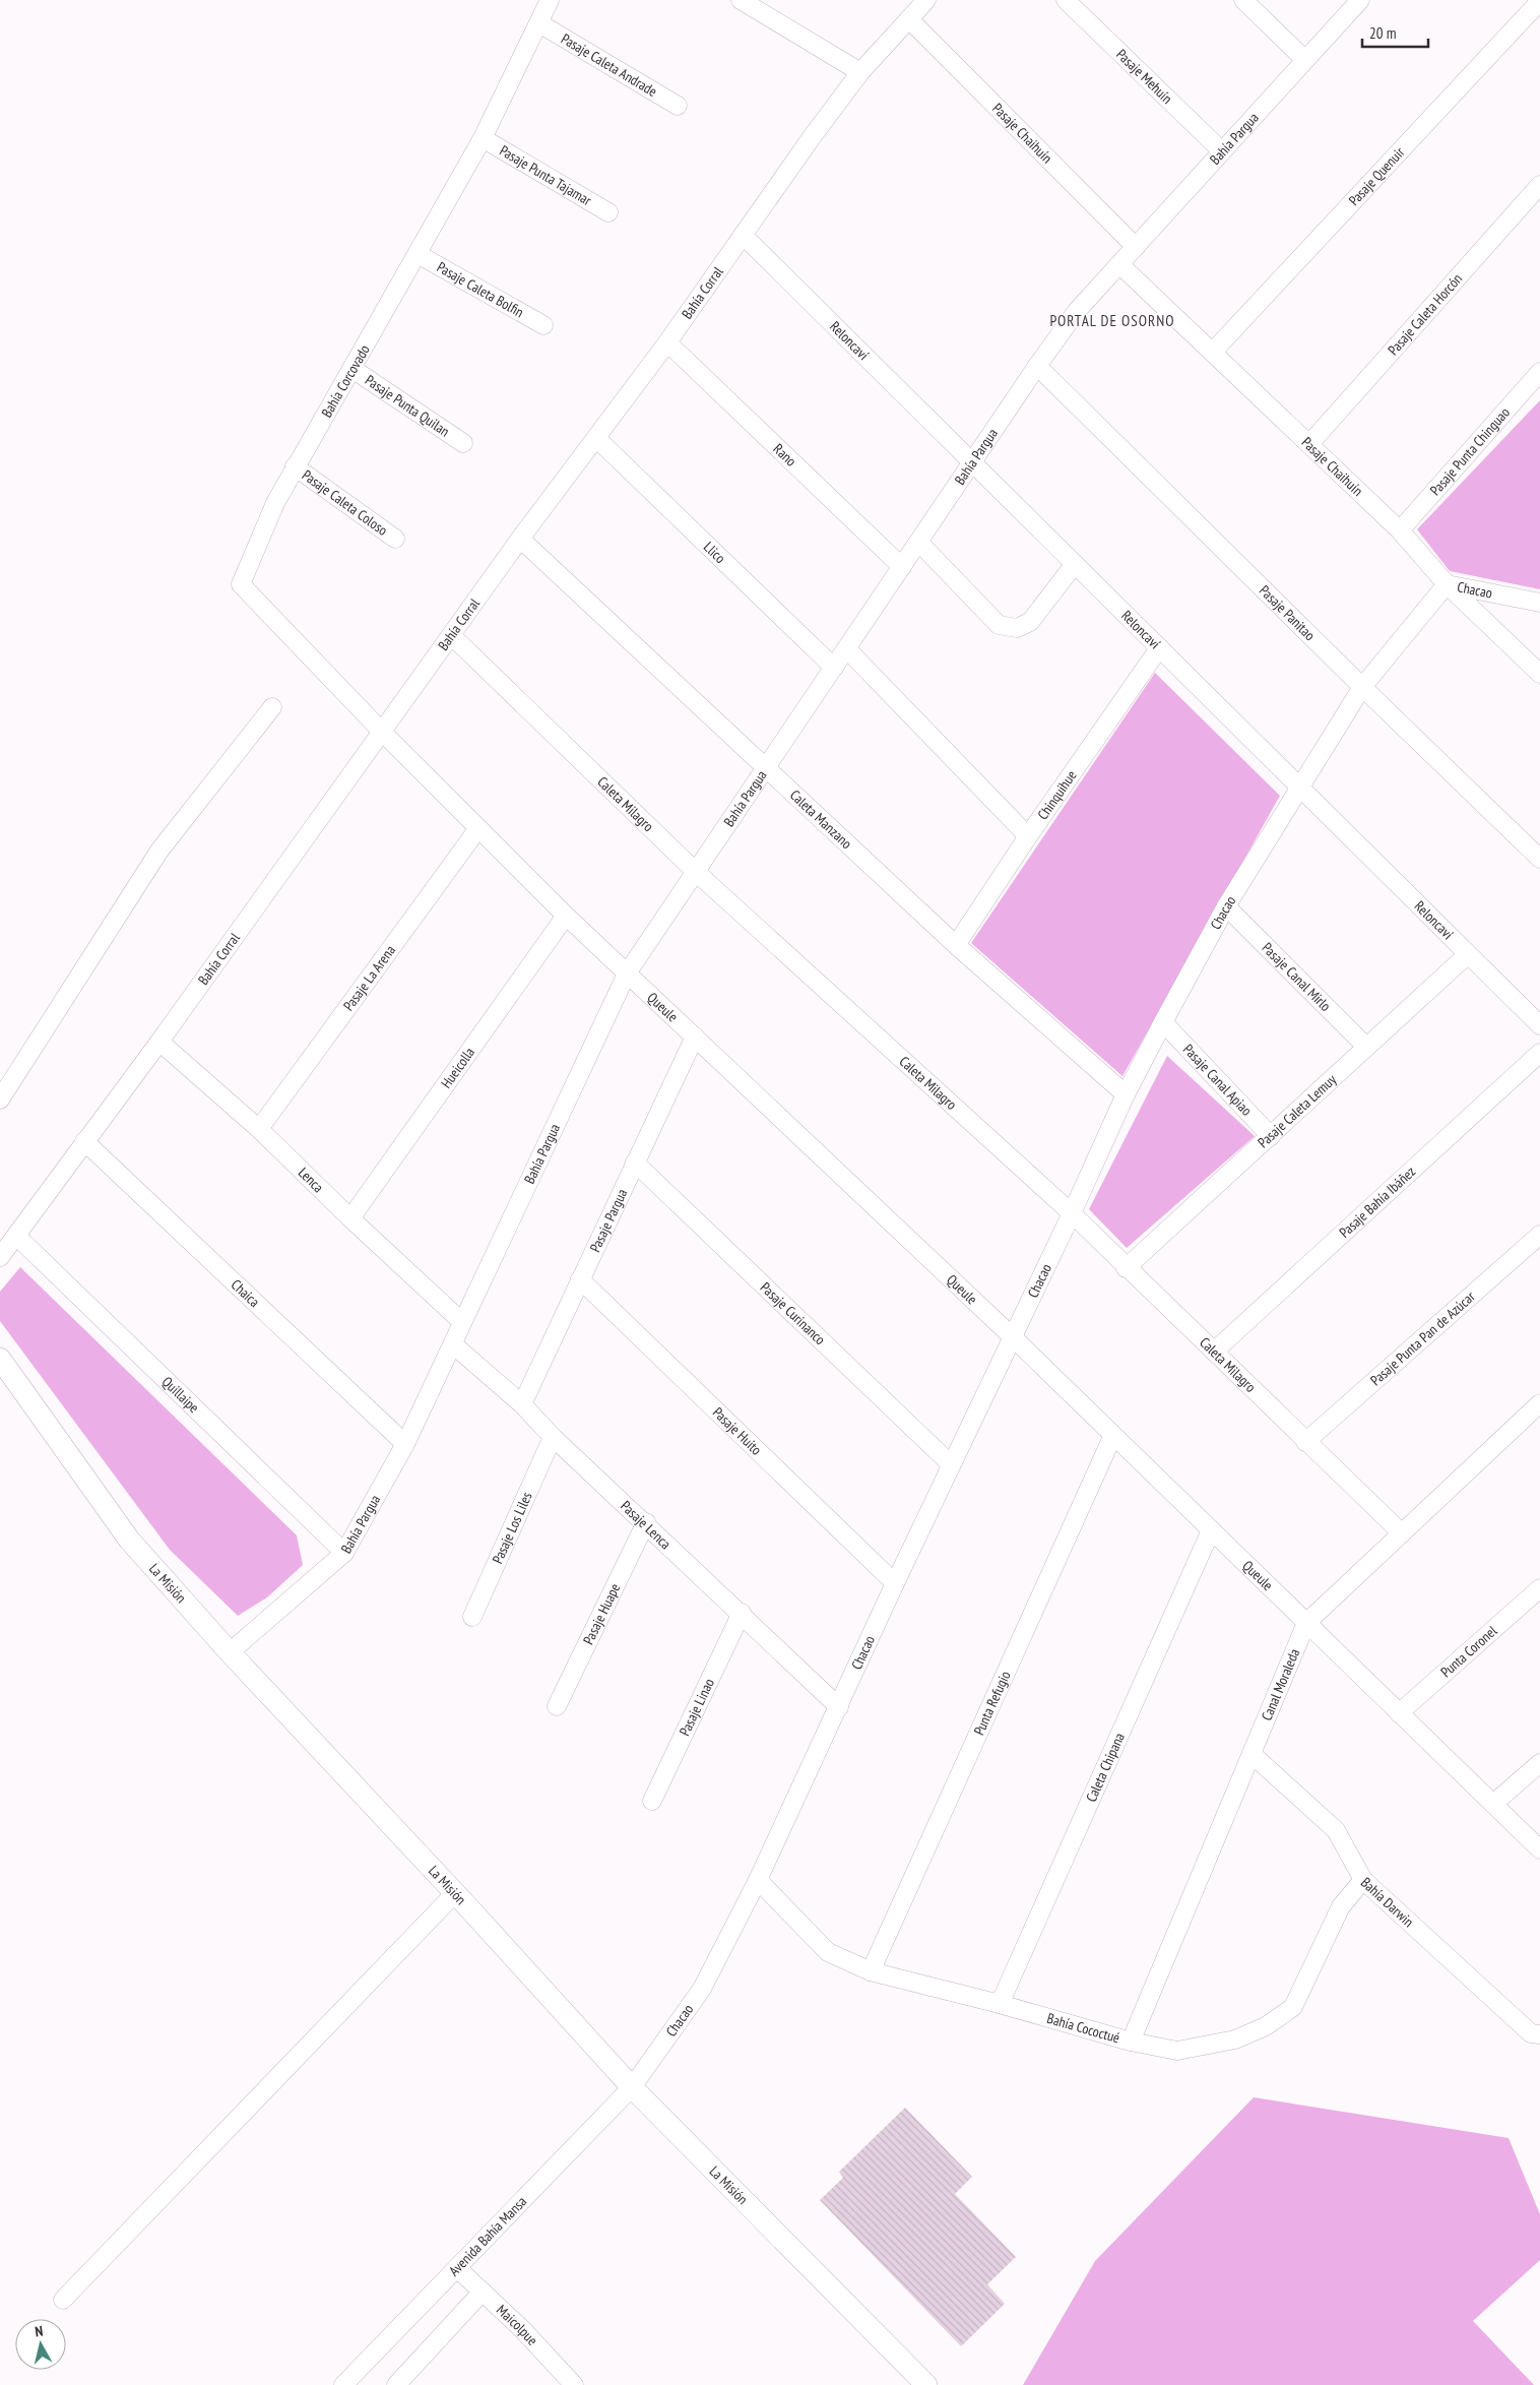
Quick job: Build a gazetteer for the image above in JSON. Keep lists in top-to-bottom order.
{
  "streets": {
    "street": [
      "Pasaje Caleta Andrade",
      "Pasaje Mehuín",
      "Pasaje Chaihuín",
      "Bahía Pargua",
      "Pasaje Punta Tajamar",
      "Pasaje Quenuir",
      "Pasaje Caleta Bolfin",
      "Bahía Corral",
      "Pasaje Caleta Horcón",
      "Reloncaví",
      "Bahía Corcovado",
      "Pasaje Punta Quilan",
      "Pasaje Punta Chinguao",
      "Rano",
      "Pasaje Caleta Coloso",
      "Llico",
      "Chacao",
      "Pasaje Panitao",
      "Chinquihue",
      "Caleta Milagro",
      "Caleta Manzano",
      "Pasaje Canal Mirlo",
      "Pasaje La Arena",
      "Queule",
      "Hueicolla",
      "Pasaje Canal Apiao",
      "Pasaje Caleta Lemuy",
      "Lenca",
      "Pasaje Bahía Ibáñez",
      "Pasaje Pargua",
      "Chaica",
      "Pasaje Curinanco",
      "Pasaje Punta Pan de Azúcar",
      "Quillaipe",
      "Pasaje Huito",
      "Pasaje Lenca",
      "Pasaje Los Liles",
      "La Misión",
      "Pasaje Huape",
      "Punta Coronel",
      "Canal Moraleda",
      "Punta Refugio",
      "Pasaje Linao",
      "Caleta Chipana",
      "Bahía Darwin",
      "Bahía Cococtué",
      "Avenida Bahía Mansa",
      "Maicolpue"
    ]
  },
  "crossings": [
    ["Pasaje Caleta Andrade", "Bahía Corcovado"],
    ["Pasaje Mehuín", "Bahía Pargua"],
    ["Pasaje Chaihuín", "Bahía Pargua"],
    ["Pasaje Chaihuín", "Pasaje Quenuir"],
    ["Pasaje Chaihuín", "Bahía Corral"],
    ["Pasaje Chaihuín", "Pasaje Caleta Horcón"],
    ["Pasaje Chaihuín", "Pasaje Punta Chinguao"],
    ["Pasaje Chaihuín", "Chacao"],
    ["Bahía Pargua", "Reloncaví"],
    ["Bahía Pargua", "Rano"],
    ["Bahía Pargua", "Llico"],
    ["Bahía Pargua", "Pasaje Panitao"],
    ["Bahía Pargua", "Caleta Milagro"],
    ["Bahía Pargua", "Caleta Manzano"],
    ["Bahía Pargua", "Queule"],
    ["Bahía Pargua", "Lenca"],
    ["Bahía Pargua", "Chaica"],
    ["Bahía Pargua", "Quillaipe"],
    ["Bahía Pargua", "Pasaje Lenca"],
    ["Bahía Pargua", "La Misión"],
    ["Pasaje Punta Tajamar", "Bahía Corcovado"],
    ["Pasaje Caleta Bolfin", "Bahía Corcovado"],
    ["Bahía Corral", "Reloncaví"],
    ["Bahía Corral", "Bahía Corcovado"],
    ["Bahía Corral", "Rano"],
    ["Bahía Corral", "Llico"],
    ["Bahía Corral", "Caleta Milagro"],
    ["Bahía Corral", "Caleta Manzano"],
    ["Bahía Corral", "Queule"],
    ["Bahía Corral", "Lenca"],
    ["Bahía Corral", "Chaica"],
    ["Bahía Corral", "Quillaipe"],
    ["Reloncaví", "Chacao"],
    ["Reloncaví", "Chinquihue"],
    ["Reloncaví", "Pasaje Caleta Lemuy"],
    ["Bahía Corcovado", "Pasaje Punta Quilan"],
    ["Bahía Corcovado", "Pasaje Caleta Coloso"],
    ["Bahía Corcovado", "Queule"],
    ["Chacao", "Pasaje Panitao"],
    ["Chacao", "Caleta Milagro"],
    ["Chacao", "Caleta Manzano"],
    ["Chacao", "Pasaje Canal Mirlo"],
    ["Chacao", "Queule"],
    ["Chacao", "Pasaje Canal Apiao"],
    ["Chacao", "Pasaje Curinanco"],
    ["Chacao", "Pasaje Huito"],
    ["Chacao", "Pasaje Lenca"],
    ["Chacao", "La Misión"],
    ["Chacao", "Bahía Cococtué"],
    ["Chacao", "Avenida Bahía Mansa"],
    ["Chinquihue", "Caleta Manzano"],
    ["Caleta Milagro", "Pasaje Caleta Lemuy"],
    ["Caleta Milagro", "Pasaje Bahía Ibáñez"],
    ["Caleta Milagro", "Pasaje Punta Pan de Azúcar"],
    ["Caleta Milagro", "Canal Moraleda"],
    ["Pasaje Canal Mirlo", "Pasaje Caleta Lemuy"],
    ["Pasaje La Arena", "Queule"],
    ["Pasaje La Arena", "Lenca"],
    ["Queule", "Hueicolla"],
    ["Queule", "Pasaje Pargua"],
    ["Queule", "Punta Coronel"],
    ["Queule", "Canal Moraleda"],
    ["Queule", "Punta Refugio"],
    ["Queule", "Caleta Chipana"],
    ["Hueicolla", "Lenca"],
    ["Pasaje Canal Apiao", "Pasaje Caleta Lemuy"],
    ["Pasaje Pargua", "Pasaje Curinanco"],
    ["Pasaje Pargua", "Pasaje Huito"],
    ["Pasaje Pargua", "Pasaje Lenca"],
    ["Pasaje Lenca", "Pasaje Los Liles"],
    ["Pasaje Lenca", "Pasaje Huape"],
    ["Pasaje Lenca", "Pasaje Linao"],
    ["La Misión", "Avenida Bahía Mansa"],
    ["Canal Moraleda", "Bahía Darwin"],
    ["Canal Moraleda", "Bahía Cococtué"],
    ["Punta Refugio", "Bahía Cococtué"],
    ["Caleta Chipana", "Bahía Cococtué"],
    ["Bahía Darwin", "Bahía Cococtué"],
    ["Avenida Bahía Mansa", "Maicolpue"]
  ],
  "districts": ["PORTAL DE OSORNO"],
  "scale_bar": "20 m",
  "north": "top"
}
